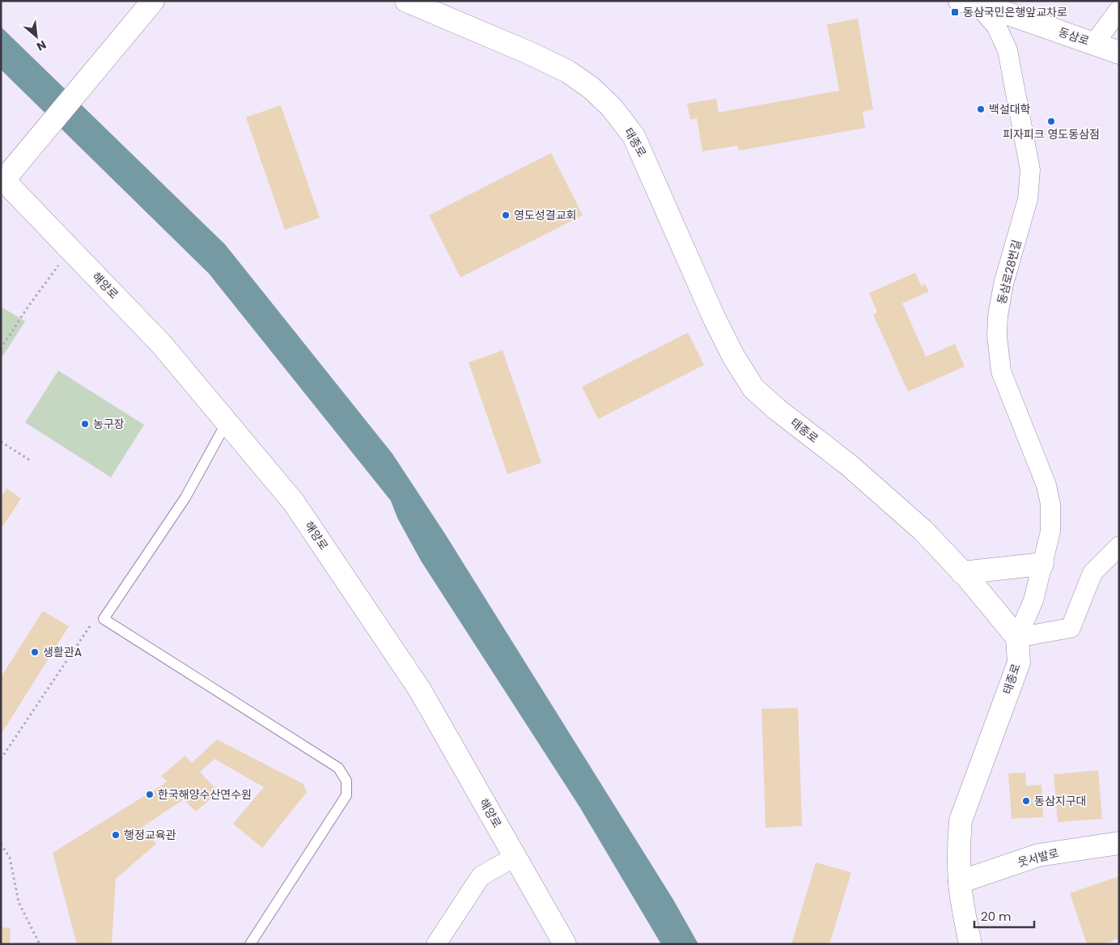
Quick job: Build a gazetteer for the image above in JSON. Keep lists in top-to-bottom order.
{
  "streets": {
    "main road": [
      "동삼로",
      "태종로",
      "해양로",
      "웃서발로"
    ],
    "street": ["동삼로28번길"]
  },
  "crossings": [
    ["동삼로", "동삼로28번길"],
    ["태종로", "동삼로28번길"],
    ["태종로", "웃서발로"]
  ],
  "places": {
    "transit": ["동삼국민은행앞교차로"],
    "other": [
      "백설대학",
      "피자피크 영도동삼점",
      "영도성결교회",
      "농구장",
      "생활관A",
      "한국해양수산연수원",
      "동삼지구대",
      "행정교육관"
    ]
  },
  "scale_bar": "20 m",
  "north": "bottom right"
}
